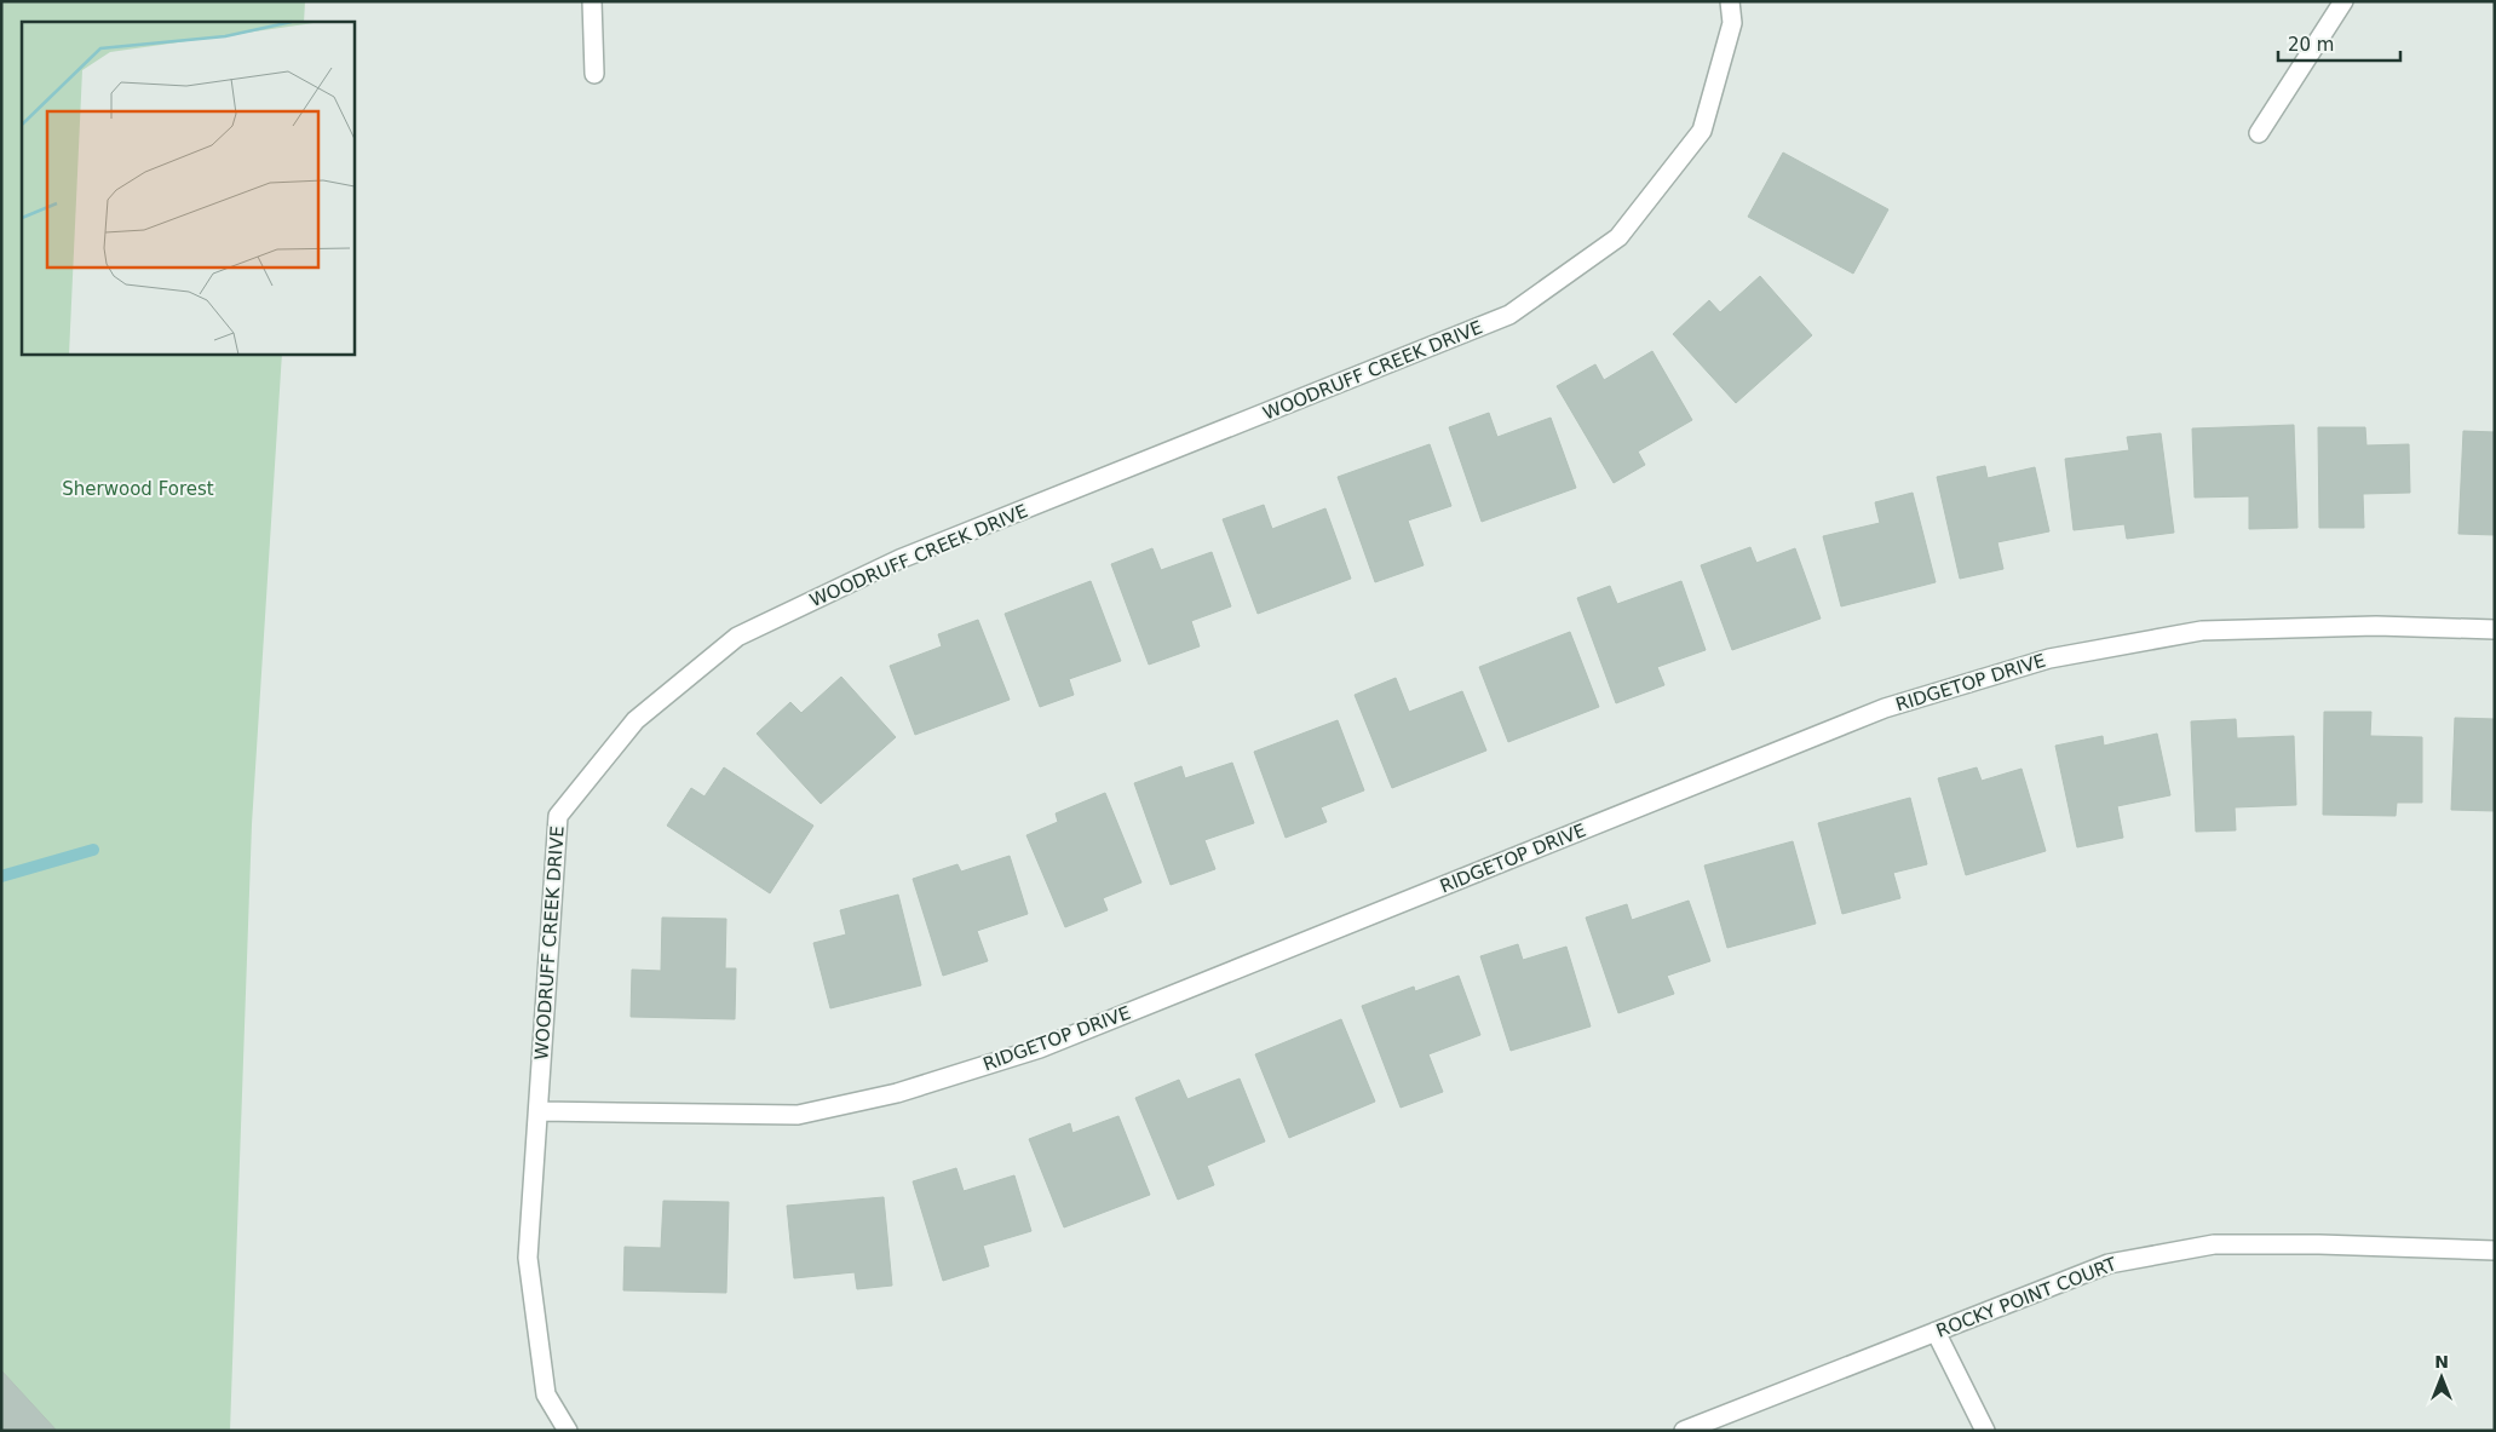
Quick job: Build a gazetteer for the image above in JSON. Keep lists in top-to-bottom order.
{
  "streets": {
    "street": ["WOODRUFF CREEK DRIVE", "RIDGETOP DRIVE", "ROCKY POINT COURT"]
  },
  "crossings": [
    ["WOODRUFF CREEK DRIVE", "RIDGETOP DRIVE"]
  ],
  "parks": ["Sherwood Forest"],
  "scale_bar": "20 m",
  "north": "top"
}
